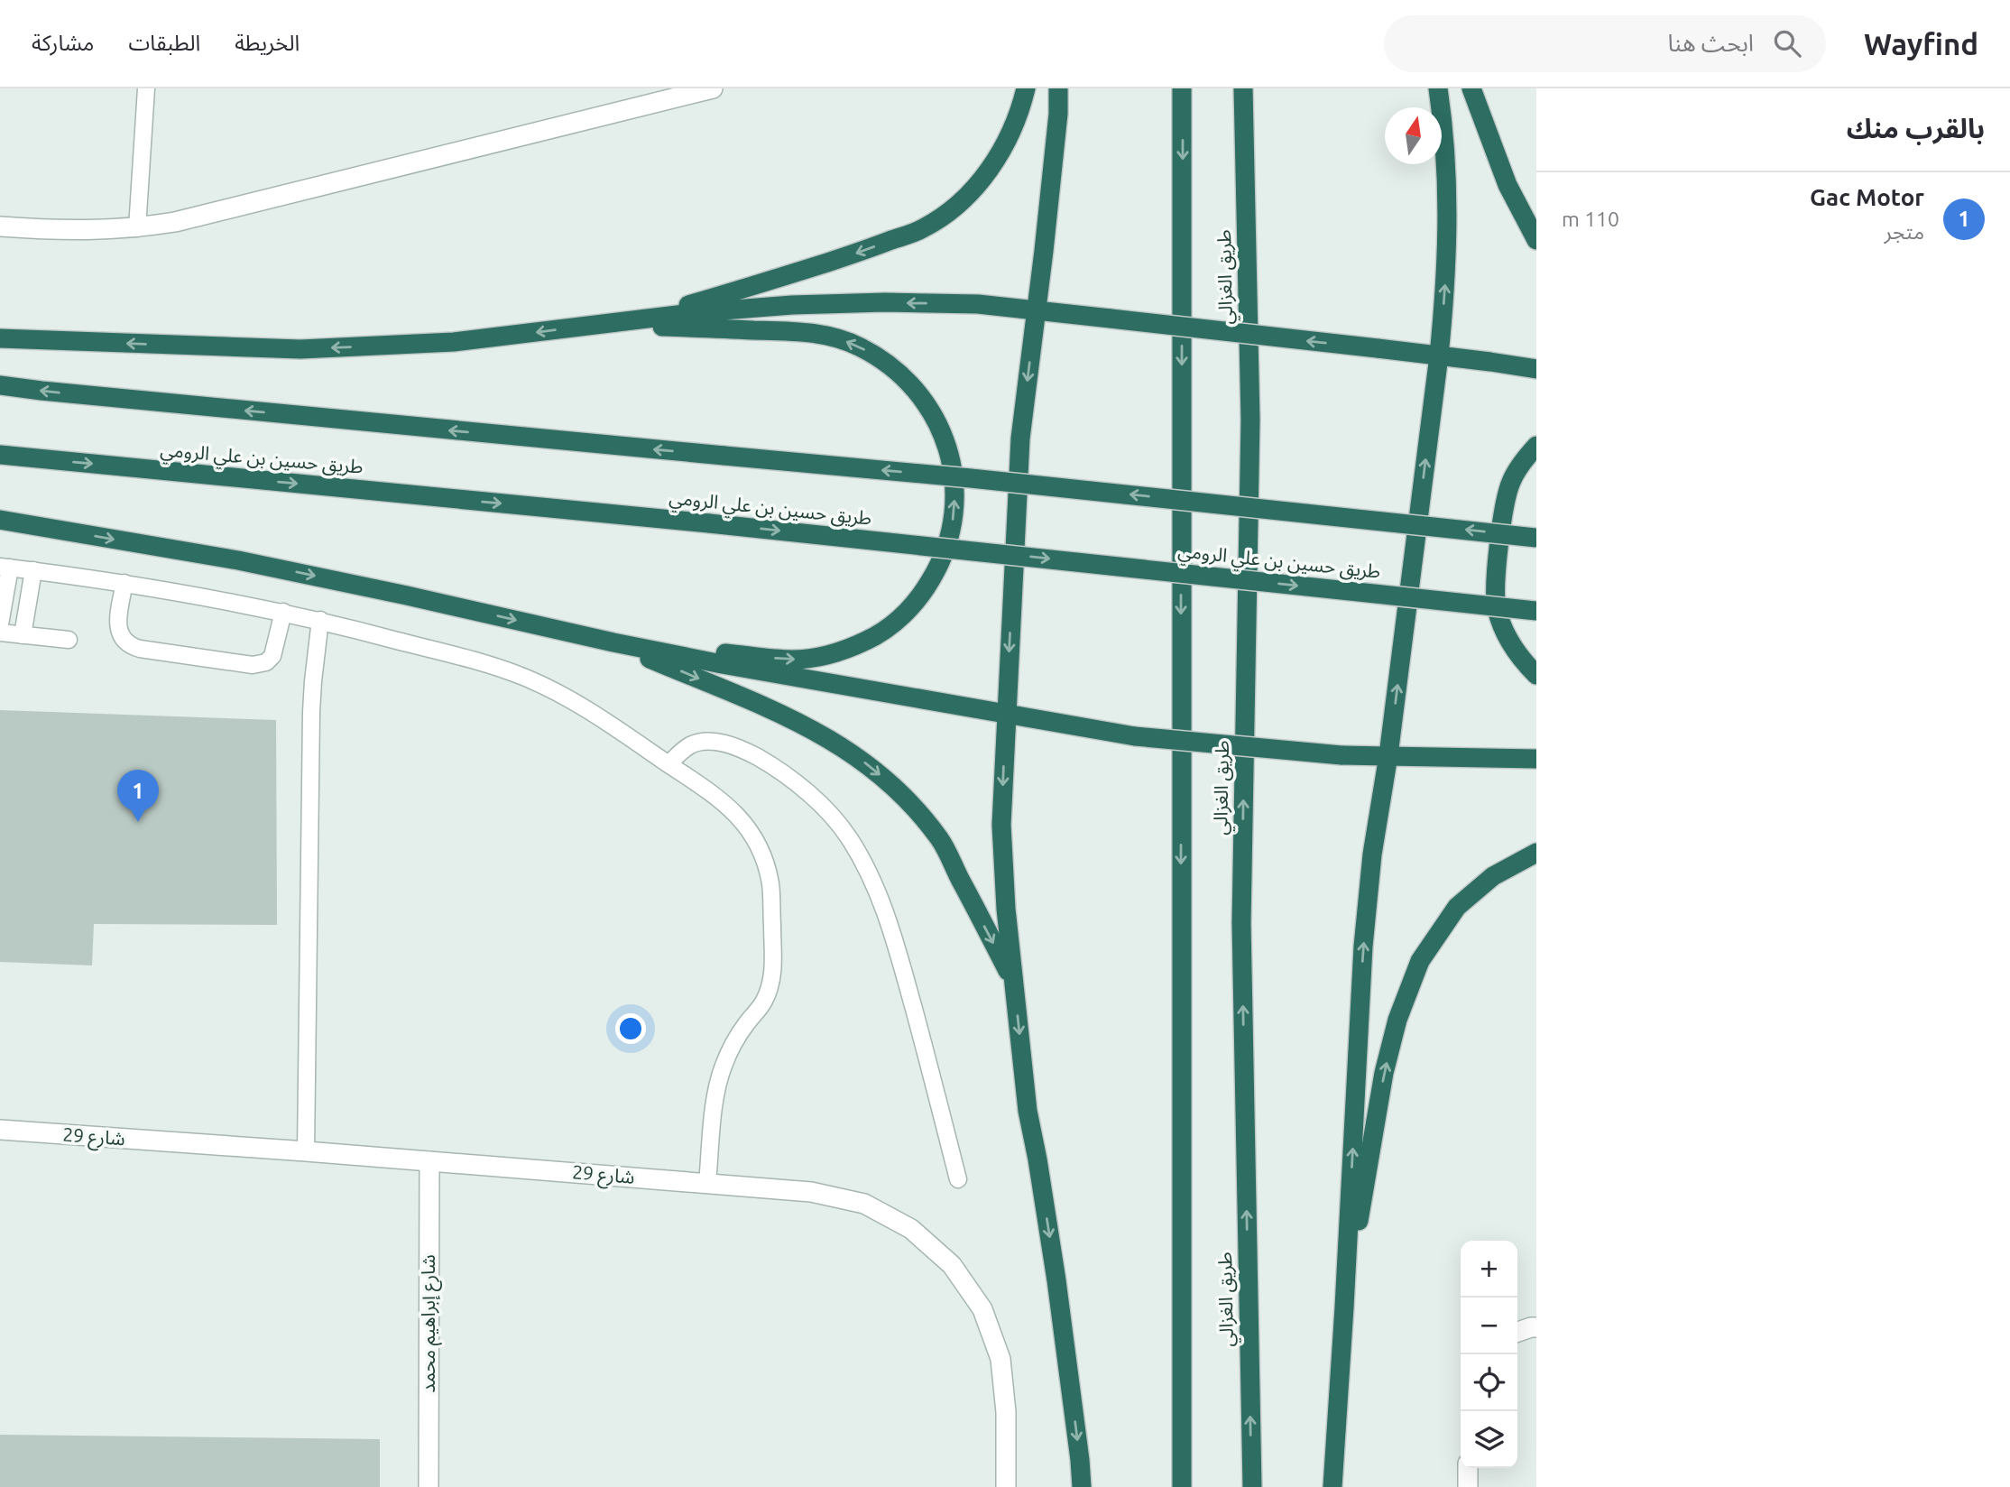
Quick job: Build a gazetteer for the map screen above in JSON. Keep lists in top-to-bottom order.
{
  "streets": {
    "highway": ["طريق الغزالي", "طريق حسين بن علي الرومي"],
    "street": ["شارع 29", "شارع إبراهيم محمد"]
  },
  "crossings": [
    ["شارع 29", "شارع إبراهيم محمد"]
  ],
  "north": "top",
  "page": {
    "header": "Wayfind",
    "search": "ابحث هنا",
    "nav": ["الخريطة", "الطبقات", "مشاركة"],
    "heading": "بالقرب منك",
    "list": [
      {
        "mark": "1",
        "name": "Gac Motor",
        "note": "متجر",
        "value": "110 m"
      }
    ],
    "pins": "1",
    "map_buttons": ["+", "−"]
  }
}
